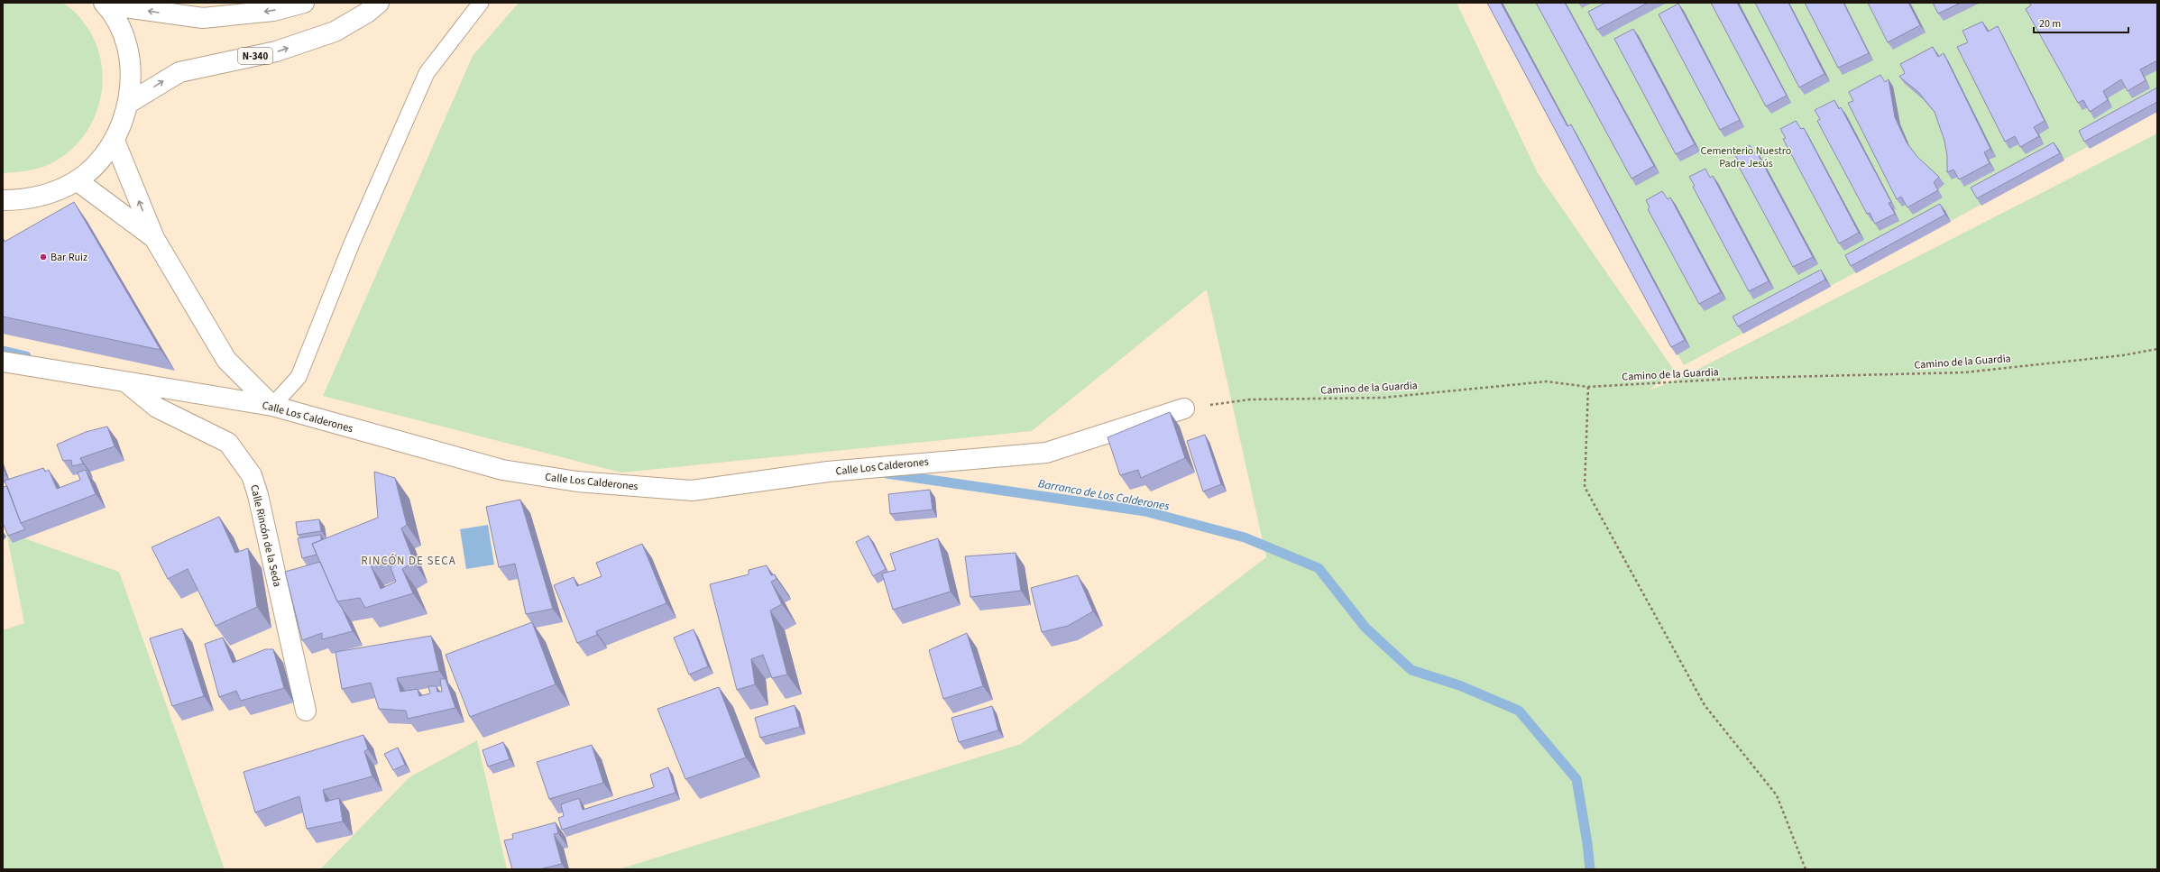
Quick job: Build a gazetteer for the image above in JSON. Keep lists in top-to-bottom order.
{
  "streets": {
    "main road": ["N-340", "Calle Los Calderones", "Calle Rincón de la Seda"],
    "path": ["Camino de la Guardia"]
  },
  "crossings": [
    ["Camino de la Guardia", "Calle Los Calderones"],
    ["Calle Los Calderones", "Calle Rincón de la Seda"]
  ],
  "districts": ["RINCÓN DE SECA"],
  "water": ["Barranco de Los Calderones"],
  "parks": ["Cementerio Nuestro Padre Jesús"],
  "places": ["Bar Ruiz"],
  "scale_bar": "20 m"
}
